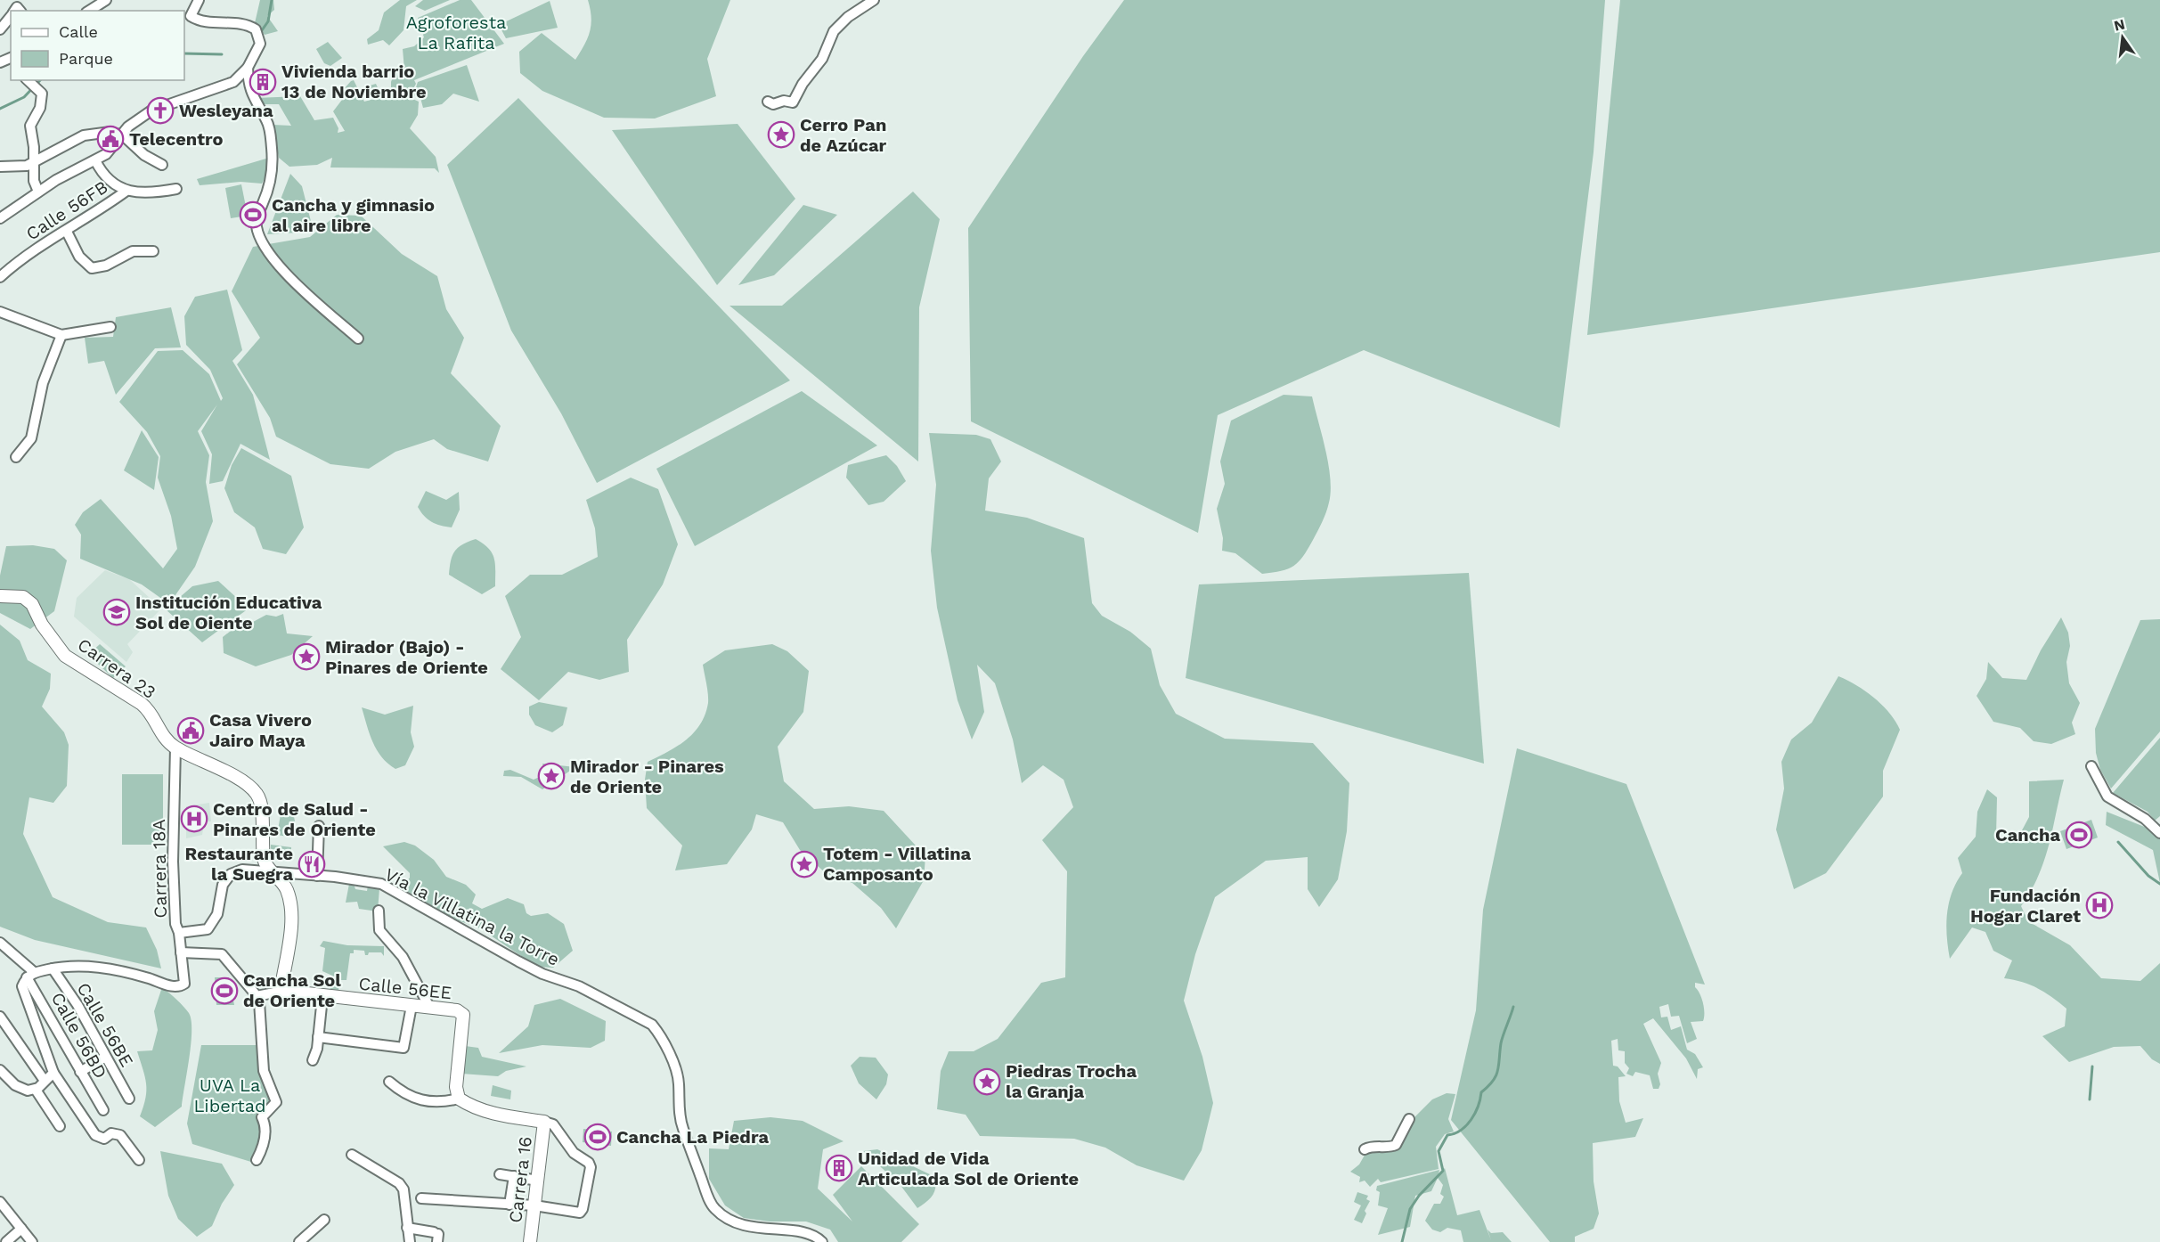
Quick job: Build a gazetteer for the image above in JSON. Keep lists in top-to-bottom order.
{
  "streets": {
    "street": [
      "Calle 56FB",
      "Carrera 23",
      "Carrera 18A",
      "Vía la Villatina la Torre",
      "Calle 56EE",
      "Calle 56BE",
      "Calle 56BD",
      "Carrera 16"
    ]
  },
  "crossings": [
    ["Carrera 23", "Carrera 18A"],
    ["Carrera 23", "Vía la Villatina la Torre"],
    ["Carrera 18A", "Vía la Villatina la Torre"],
    ["Carrera 18A", "Calle 56BE"]
  ],
  "parks": ["Agroforesta La Rafita", "UVA La Libertad"],
  "places": {
    "building": ["Vivienda barrio 13 de Noviembre", "Unidad de Vida Articulada Sol de Oriente"],
    "church": ["Wesleyana"],
    "place": [
      "Cerro Pan de Azúcar",
      "Mirador (Bajo) - Pinares de Oriente",
      "Mirador - Pinares de Oriente",
      "Totem - Villatina Camposanto",
      "Piedras Trocha la Granja"
    ],
    "public building": ["Telecentro", "Casa Vivero Jairo Maya"],
    "sports": [
      "Cancha y gimnasio al aire libre",
      "Cancha",
      "Cancha Sol de Oriente",
      "Cancha La Piedra"
    ],
    "school or university": ["Institución Educativa Sol de Oiente"],
    "hospital": ["Centro de Salud - Pinares de Oriente", "Fundación Hogar Claret"],
    "restaurant": ["Restaurante la Suegra"]
  },
  "legend": ["Calle", "Parque"],
  "north": "top"
}
